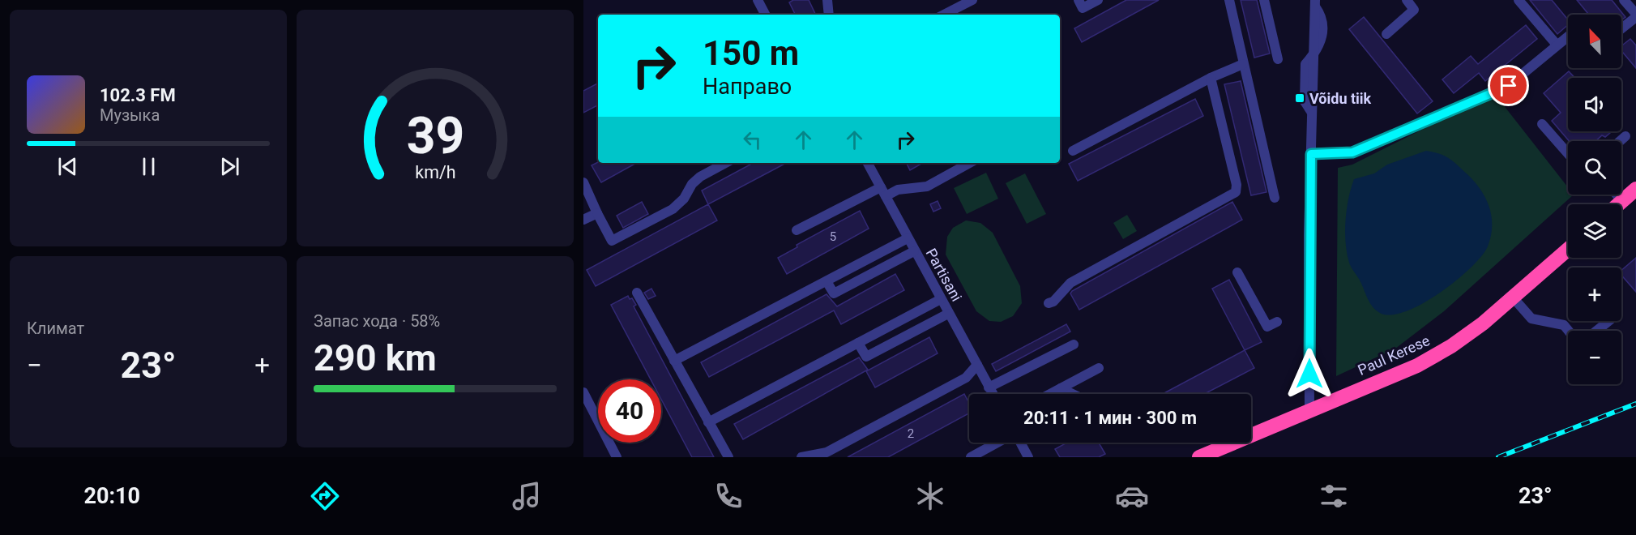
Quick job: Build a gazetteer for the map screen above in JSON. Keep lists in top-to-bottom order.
{
  "streets": {
    "highway": ["Paul Kerese"],
    "street": ["Partisani"]
  },
  "places": {
    "transit": ["Võidu tiik"]
  },
  "house_numbers": ["5", "2"],
  "north": "top left",
  "page": {
    "map_buttons": ["+", "−"],
    "turn": ["150 m", "Направо"],
    "song": ["102.3 FM", "Музыка"],
    "tile": [
      "Климат",
      ["Запас хода · 58%", "290 km"]
    ],
    "heat": ["−", "23°", "+"],
    "limit": "40",
    "trip": "20:11 · 1 мин · 300 m",
    "tabs": ["20:10", "23°"],
    "gauge": ["39", "km/h"]
  }
}
